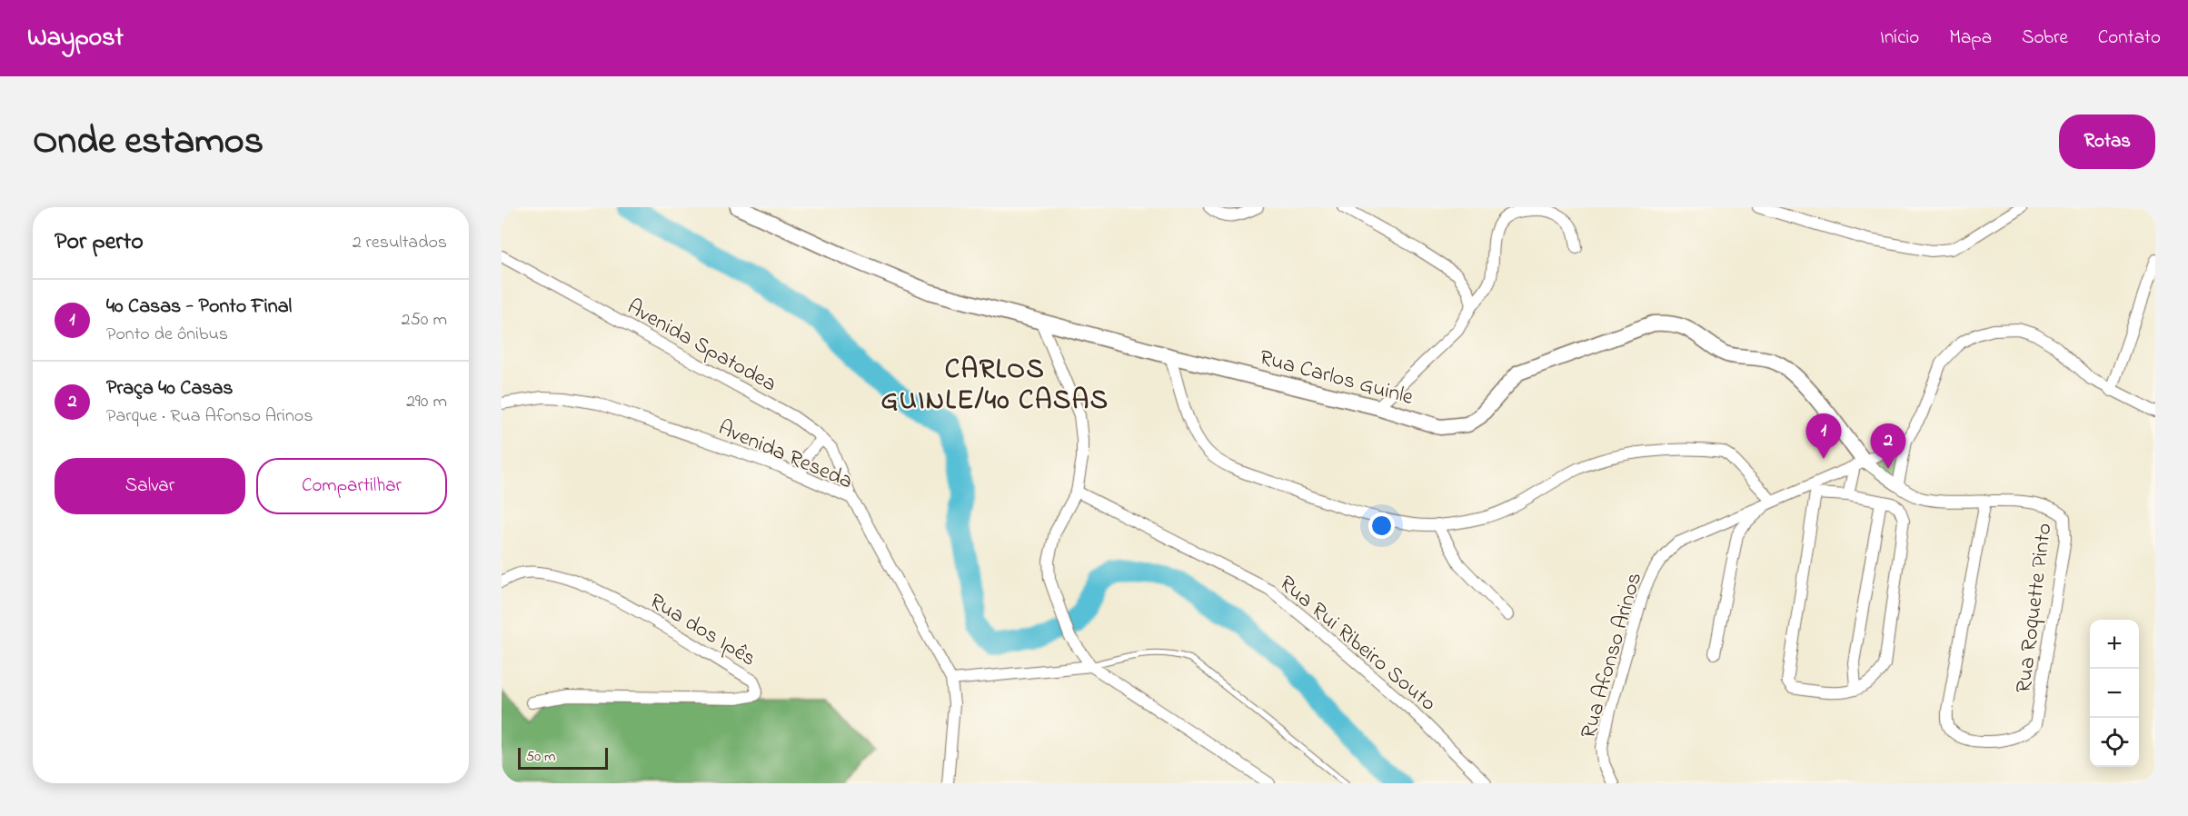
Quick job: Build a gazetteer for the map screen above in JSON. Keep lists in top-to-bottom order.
{
  "streets": {
    "street": [
      "Avenida Spatodea",
      "Rua Carlos Guinle",
      "Avenida Reseda",
      "Rua Roquette Pinto",
      "Rua dos Ipês",
      "Rua Rui Ribeiro Souto",
      "Rua Afonso Arinos"
    ]
  },
  "crossings": [
    ["Avenida Spatodea", "Avenida Reseda"],
    ["Rua Carlos Guinle", "Rua Afonso Arinos"]
  ],
  "districts": ["CARLOS GUINLE/40 CASAS"],
  "scale_bar": "50 m",
  "page": {
    "header": "Waypost",
    "nav": [
      "Início",
      "Mapa",
      "Sobre",
      "Contato"
    ],
    "title": "Onde estamos",
    "buttons": [
      "Rotas",
      ["Salvar", "Compartilhar"]
    ],
    "heading": ["Por perto", "2 resultados"],
    "list": [
      {
        "mark": "1",
        "name": "40 Casas - Ponto Final",
        "note": "Ponto de ônibus",
        "value": "250 m"
      },
      {
        "mark": "2",
        "name": "Praça 40 Casas",
        "note": "Parque · Rua Afonso Arinos",
        "value": "290 m"
      }
    ],
    "pins": ["1", "2"],
    "map_buttons": ["+", "−"],
    "scale": "50 m"
  }
}
